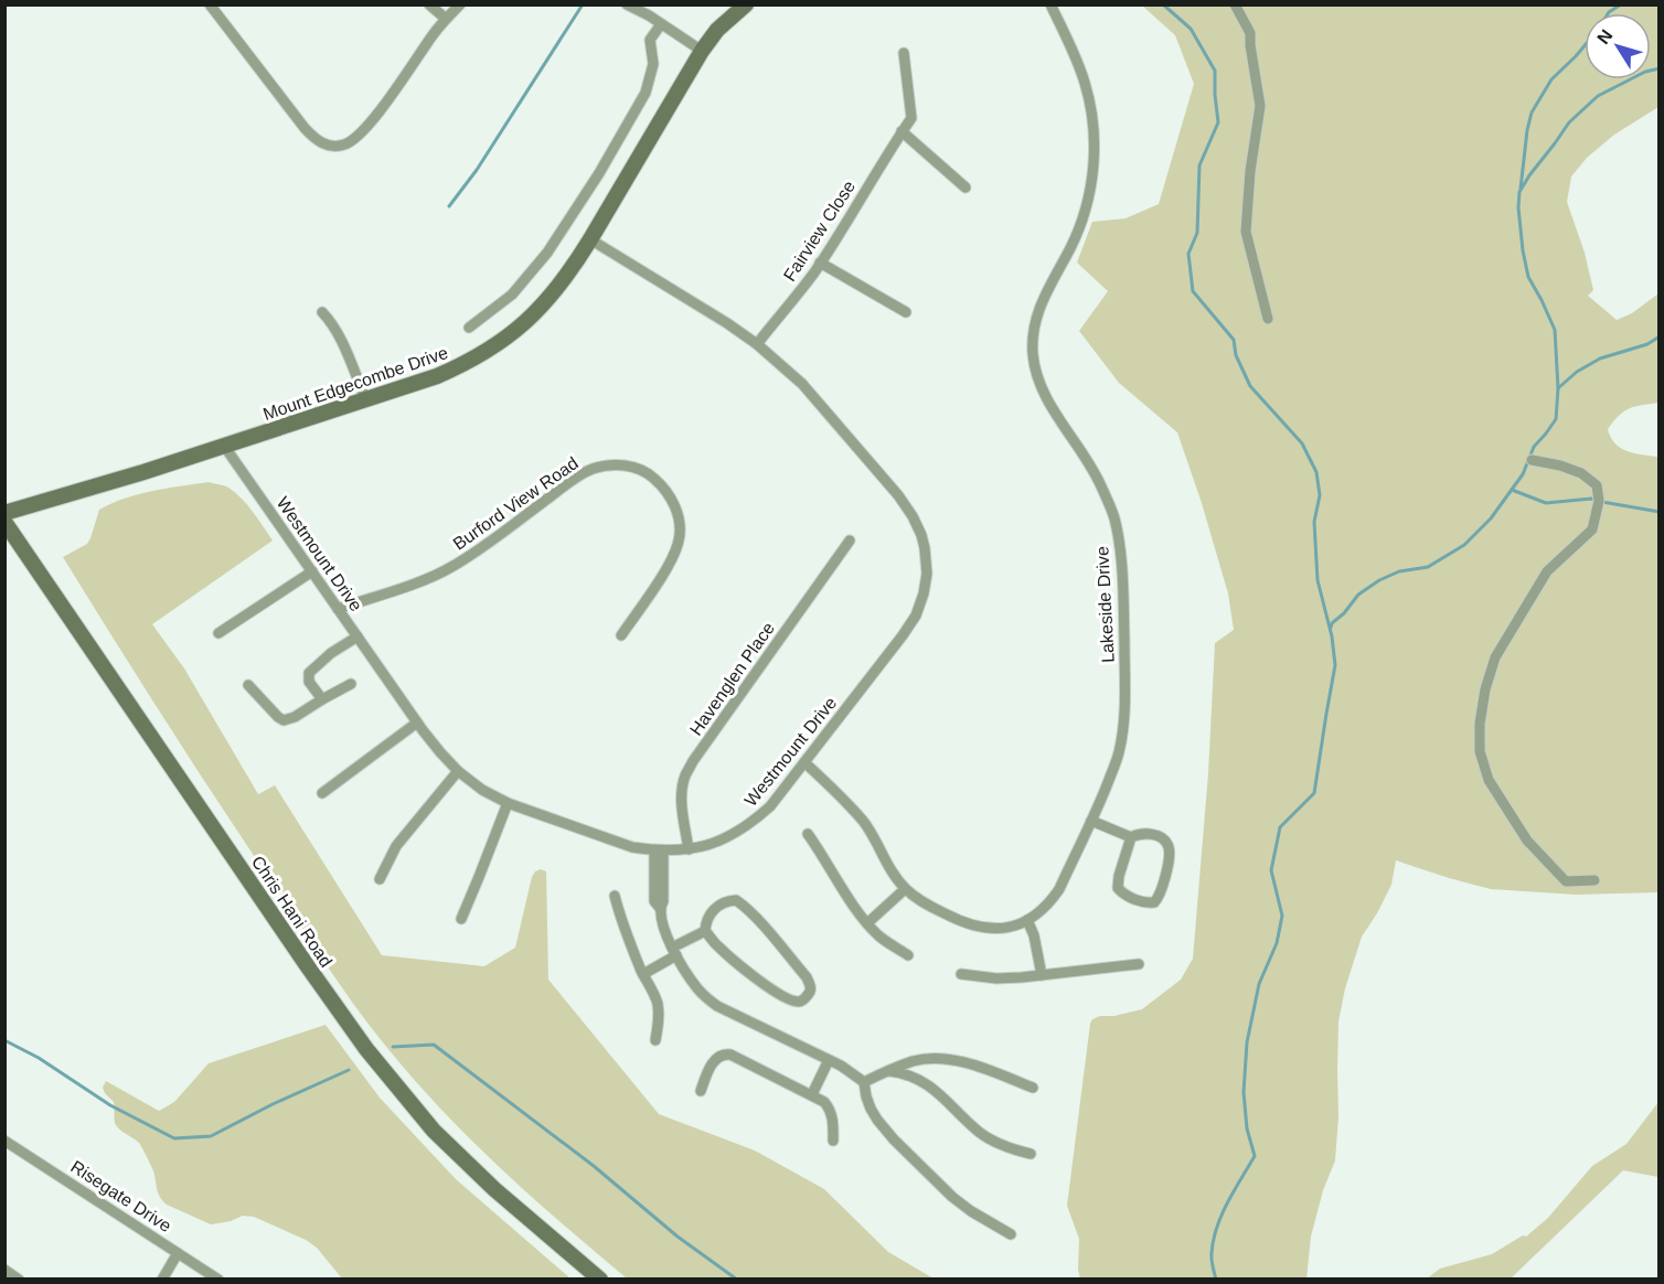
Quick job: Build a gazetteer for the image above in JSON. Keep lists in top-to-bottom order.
{
  "streets": {
    "main road": ["Mount Edgecombe Drive", "Chris Hani Road"],
    "street": [
      "Fairview Close",
      "Burford View Road",
      "Westmount Drive",
      "Lakeside Drive",
      "Havenglen Place",
      "Risegate Drive"
    ]
  },
  "crossings": [
    ["Fairview Close", "Westmount Drive"],
    ["Mount Edgecombe Drive", "Westmount Drive"],
    ["Burford View Road", "Westmount Drive"],
    ["Westmount Drive", "Lakeside Drive"],
    ["Westmount Drive", "Havenglen Place"]
  ],
  "north": "top left"
}
